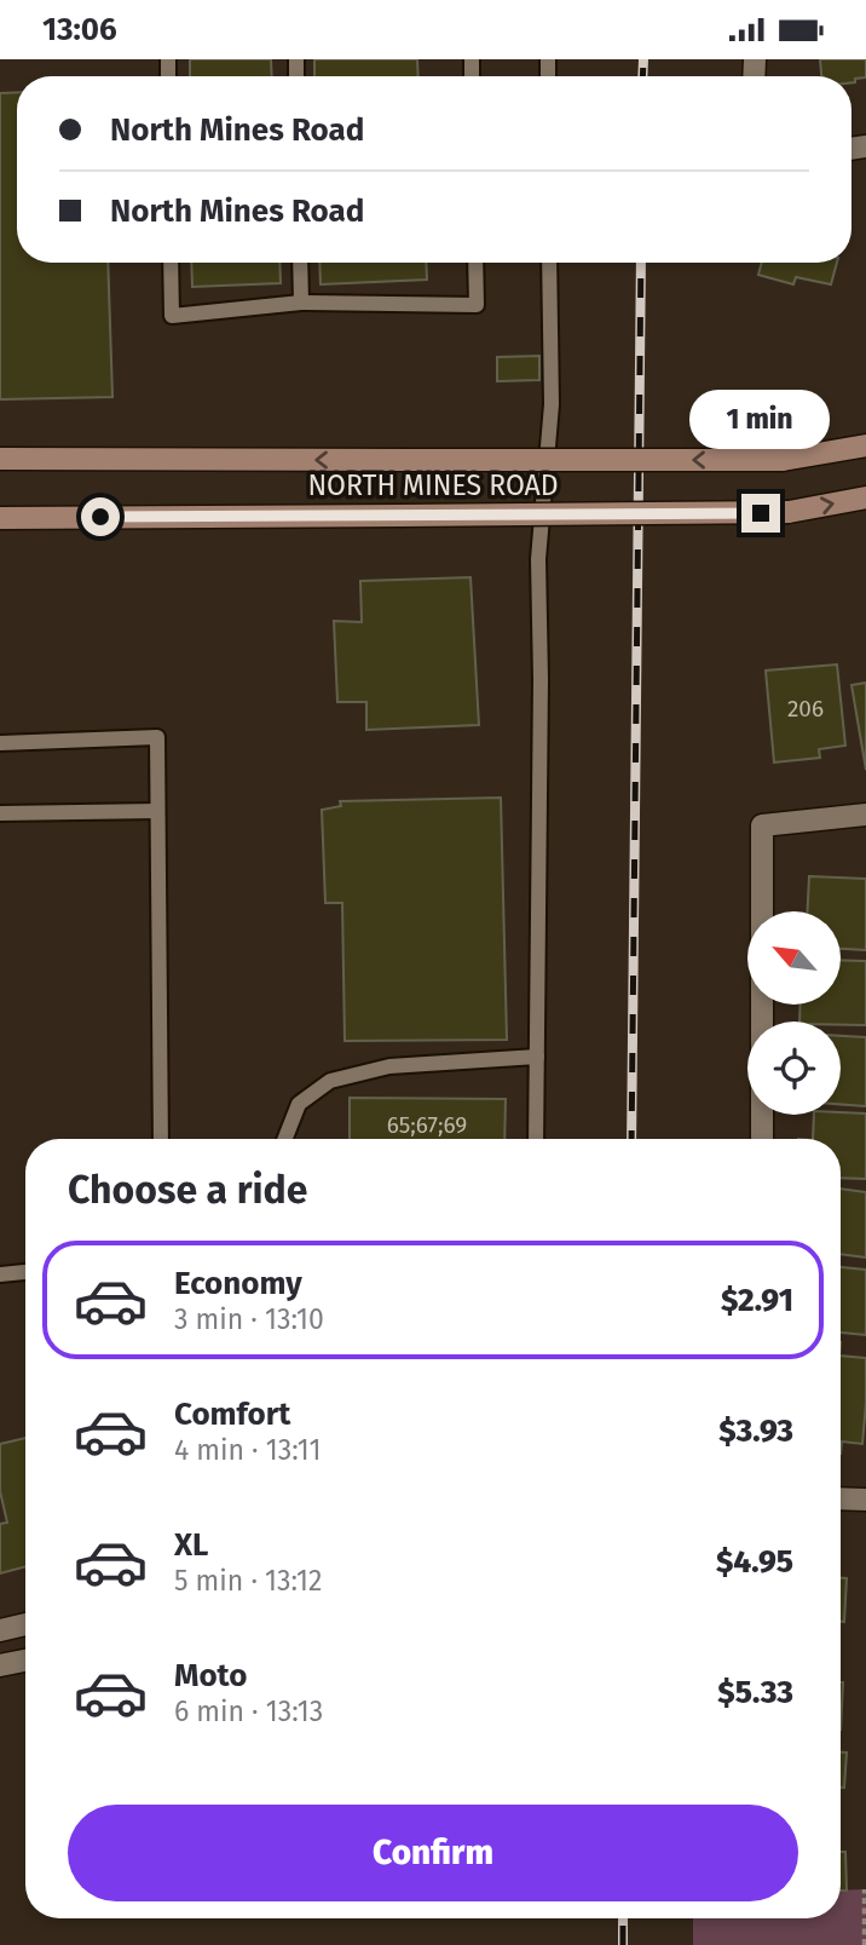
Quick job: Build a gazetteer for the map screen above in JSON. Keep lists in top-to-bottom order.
{
  "streets": {
    "main road": ["NORTH MINES ROAD"]
  },
  "house_numbers": ["206", "65;67;69"],
  "north": "top left",
  "page": {
    "status": "13:06",
    "banner": ["North Mines Road", "North Mines Road"],
    "bubble": "1 min",
    "heading": "Choose a ride",
    "list": [
      {
        "name": "Economy",
        "note": "3 min · 13:10",
        "value": "$2.91"
      },
      {
        "name": "Comfort",
        "note": "4 min · 13:11",
        "value": "$3.93"
      },
      {
        "name": "XL",
        "note": "5 min · 13:12",
        "value": "$4.95"
      },
      {
        "name": "Moto",
        "note": "6 min · 13:13",
        "value": "$5.33"
      }
    ],
    "buttons": "Confirm"
  }
}
